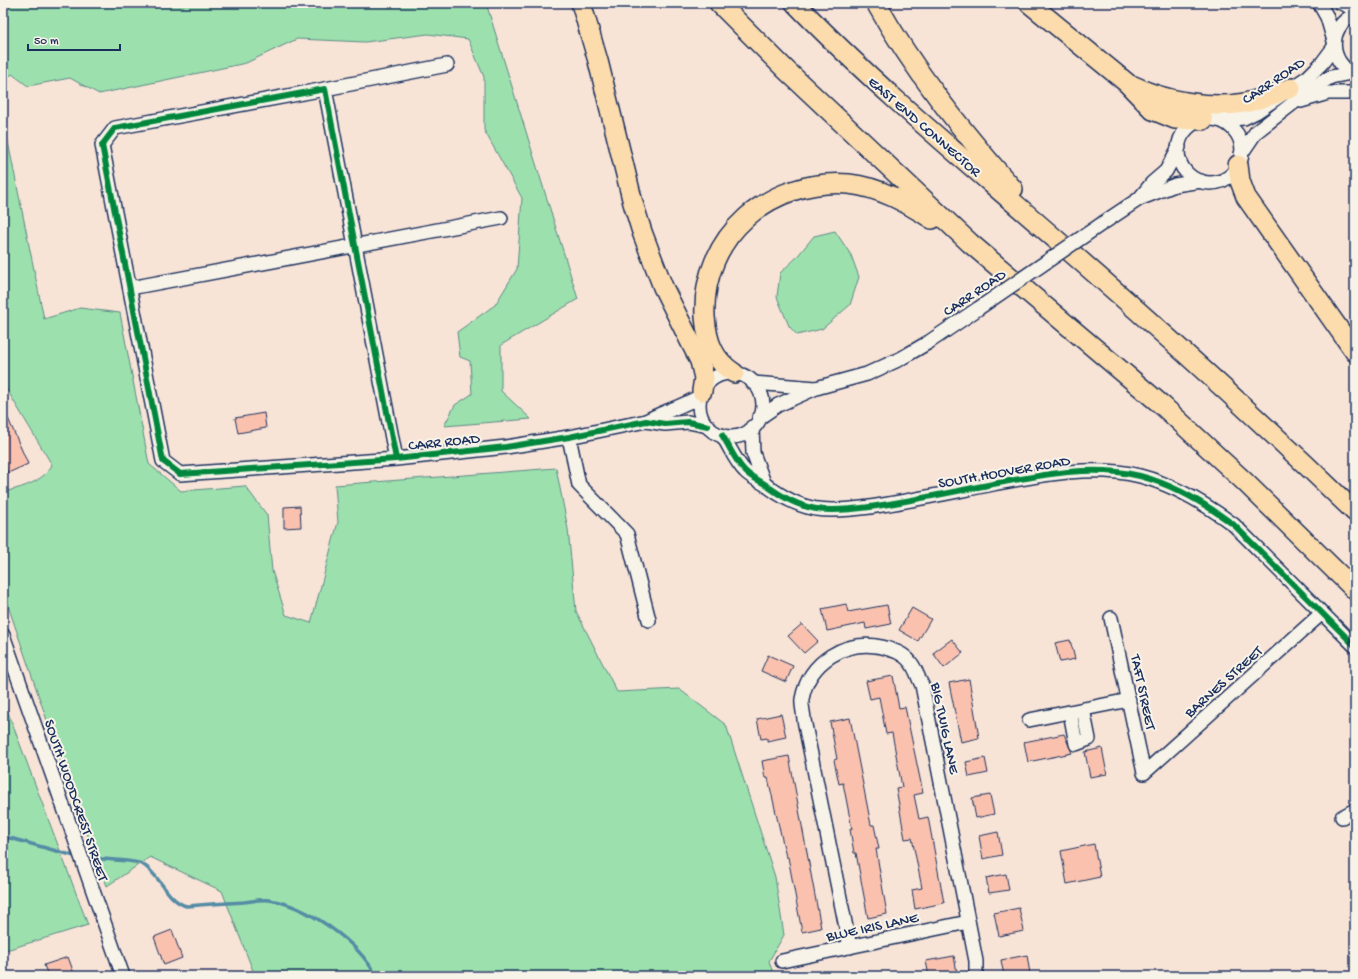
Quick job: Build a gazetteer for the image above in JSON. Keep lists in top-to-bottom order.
{
  "streets": {
    "highway": ["EAST END CONNECTOR"],
    "street": [
      "CARR ROAD",
      "SOUTH HOOVER ROAD",
      "BARNES STREET",
      "TAFT STREET",
      "BIG TWIG LANE",
      "SOUTH WOODCREST STREET",
      "BLUE IRIS LANE"
    ]
  },
  "crossings": [
    ["CARR ROAD", "SOUTH HOOVER ROAD"],
    ["SOUTH HOOVER ROAD", "BARNES STREET"],
    ["BARNES STREET", "TAFT STREET"],
    ["BIG TWIG LANE", "BLUE IRIS LANE"]
  ],
  "scale_bar": "50 m"
}
